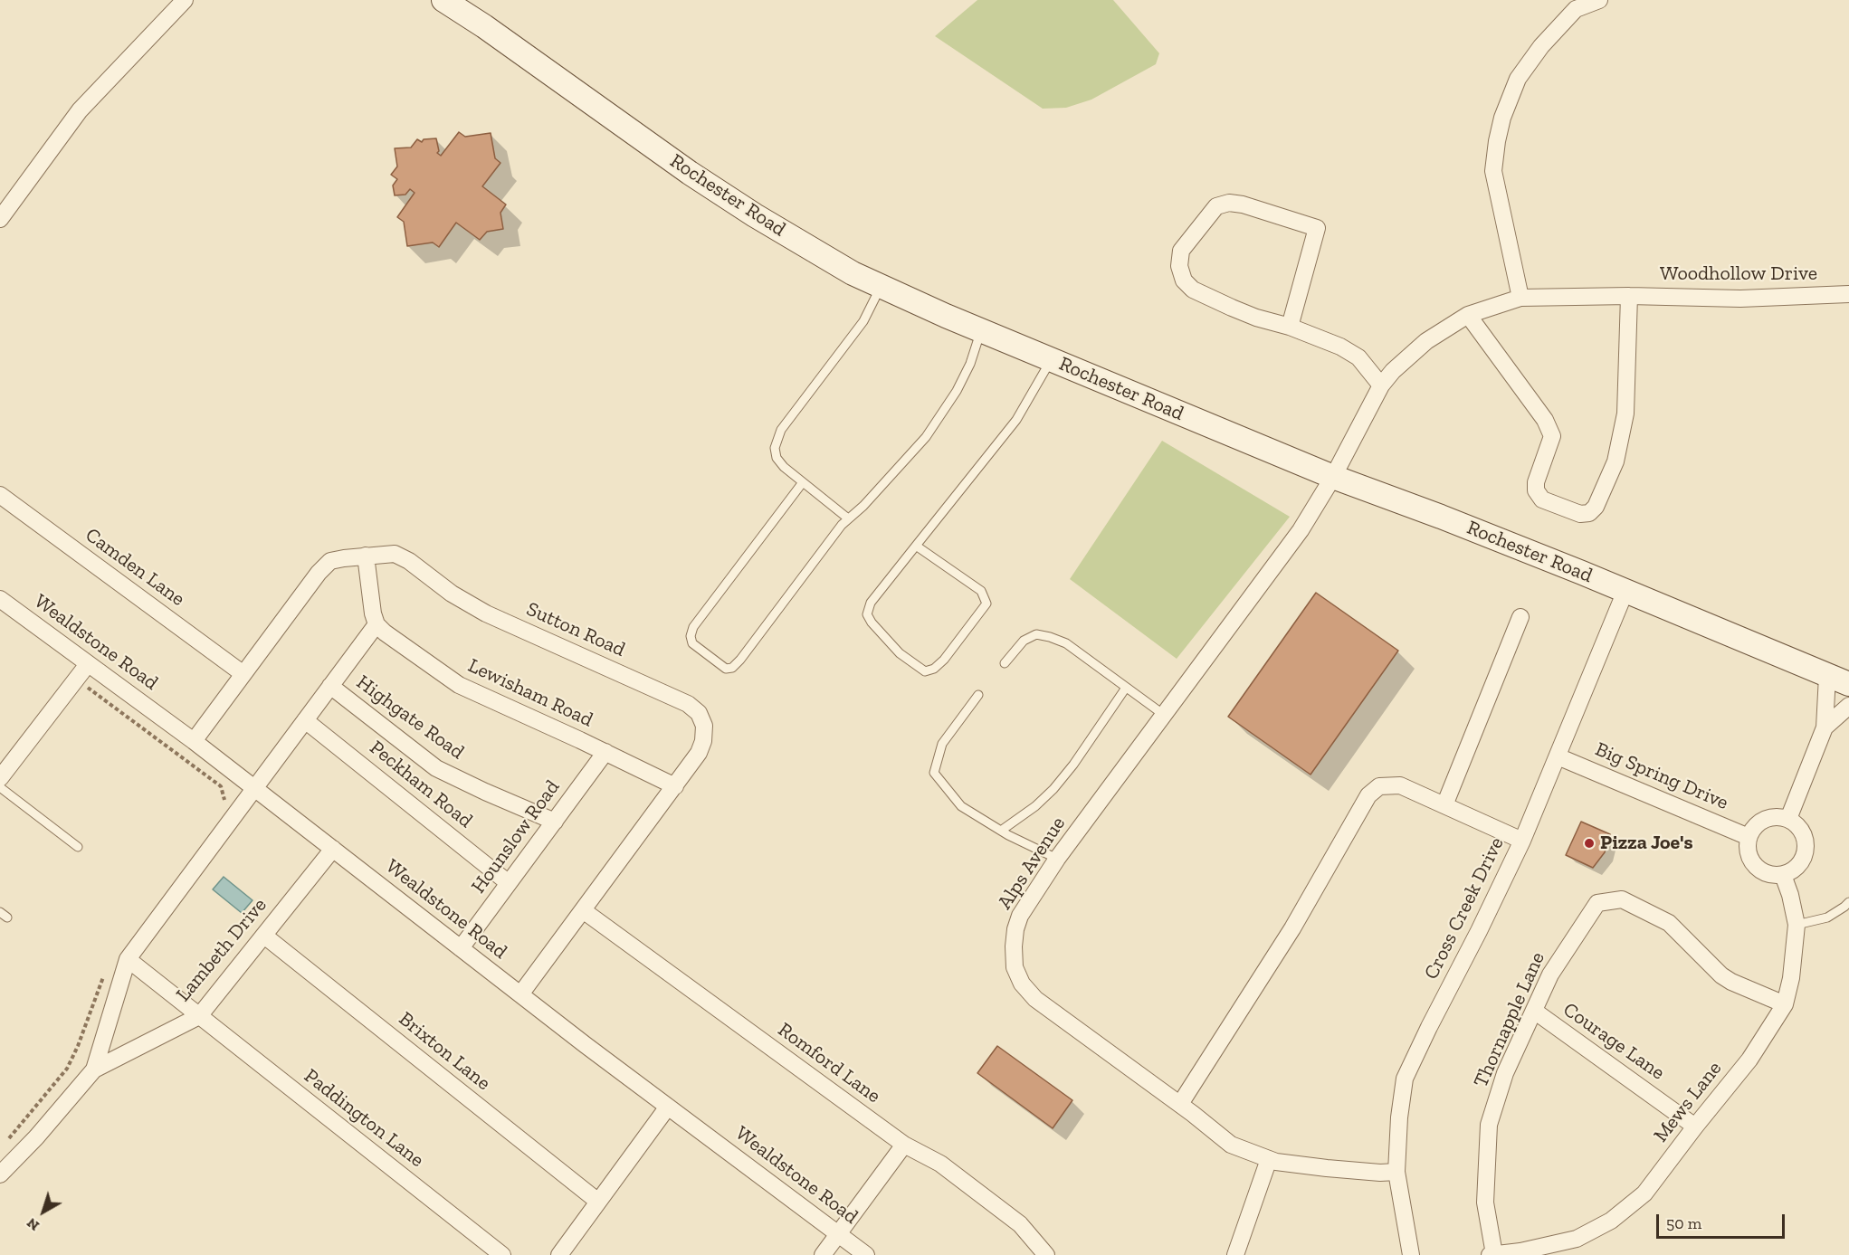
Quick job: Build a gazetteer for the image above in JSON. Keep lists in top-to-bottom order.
{
  "streets": {
    "street": [
      "Rochester Road",
      "Woodhollow Drive",
      "Camden Lane",
      "Sutton Road",
      "Wealdstone Road",
      "Lewisham Road",
      "Highgate Road",
      "Big Spring Drive",
      "Peckham Road",
      "Hounslow Road",
      "Alps Avenue",
      "Cross Creek Drive",
      "Lambeth Drive",
      "Thornapple Lane",
      "Courage Lane",
      "Brixton Lane",
      "Romford Lane",
      "Mews Lane",
      "Paddington Lane"
    ]
  },
  "crossings": [
    ["Rochester Road", "Woodhollow Drive"],
    ["Rochester Road", "Alps Avenue"],
    ["Rochester Road", "Cross Creek Drive"],
    ["Woodhollow Drive", "Alps Avenue"],
    ["Camden Lane", "Sutton Road"],
    ["Sutton Road", "Wealdstone Road"],
    ["Sutton Road", "Lewisham Road"],
    ["Sutton Road", "Romford Lane"],
    ["Wealdstone Road", "Hounslow Road"],
    ["Wealdstone Road", "Lambeth Drive"],
    ["Lewisham Road", "Hounslow Road"],
    ["Highgate Road", "Hounslow Road"],
    ["Big Spring Drive", "Cross Creek Drive"],
    ["Big Spring Drive", "Mews Lane"],
    ["Peckham Road", "Hounslow Road"],
    ["Alps Avenue", "Cross Creek Drive"],
    ["Lambeth Drive", "Brixton Lane"],
    ["Lambeth Drive", "Paddington Lane"],
    ["Thornapple Lane", "Courage Lane"],
    ["Thornapple Lane", "Mews Lane"],
    ["Courage Lane", "Mews Lane"]
  ],
  "places": ["Pizza Joe's"],
  "scale_bar": "50 m",
  "north": "bottom left"
}
